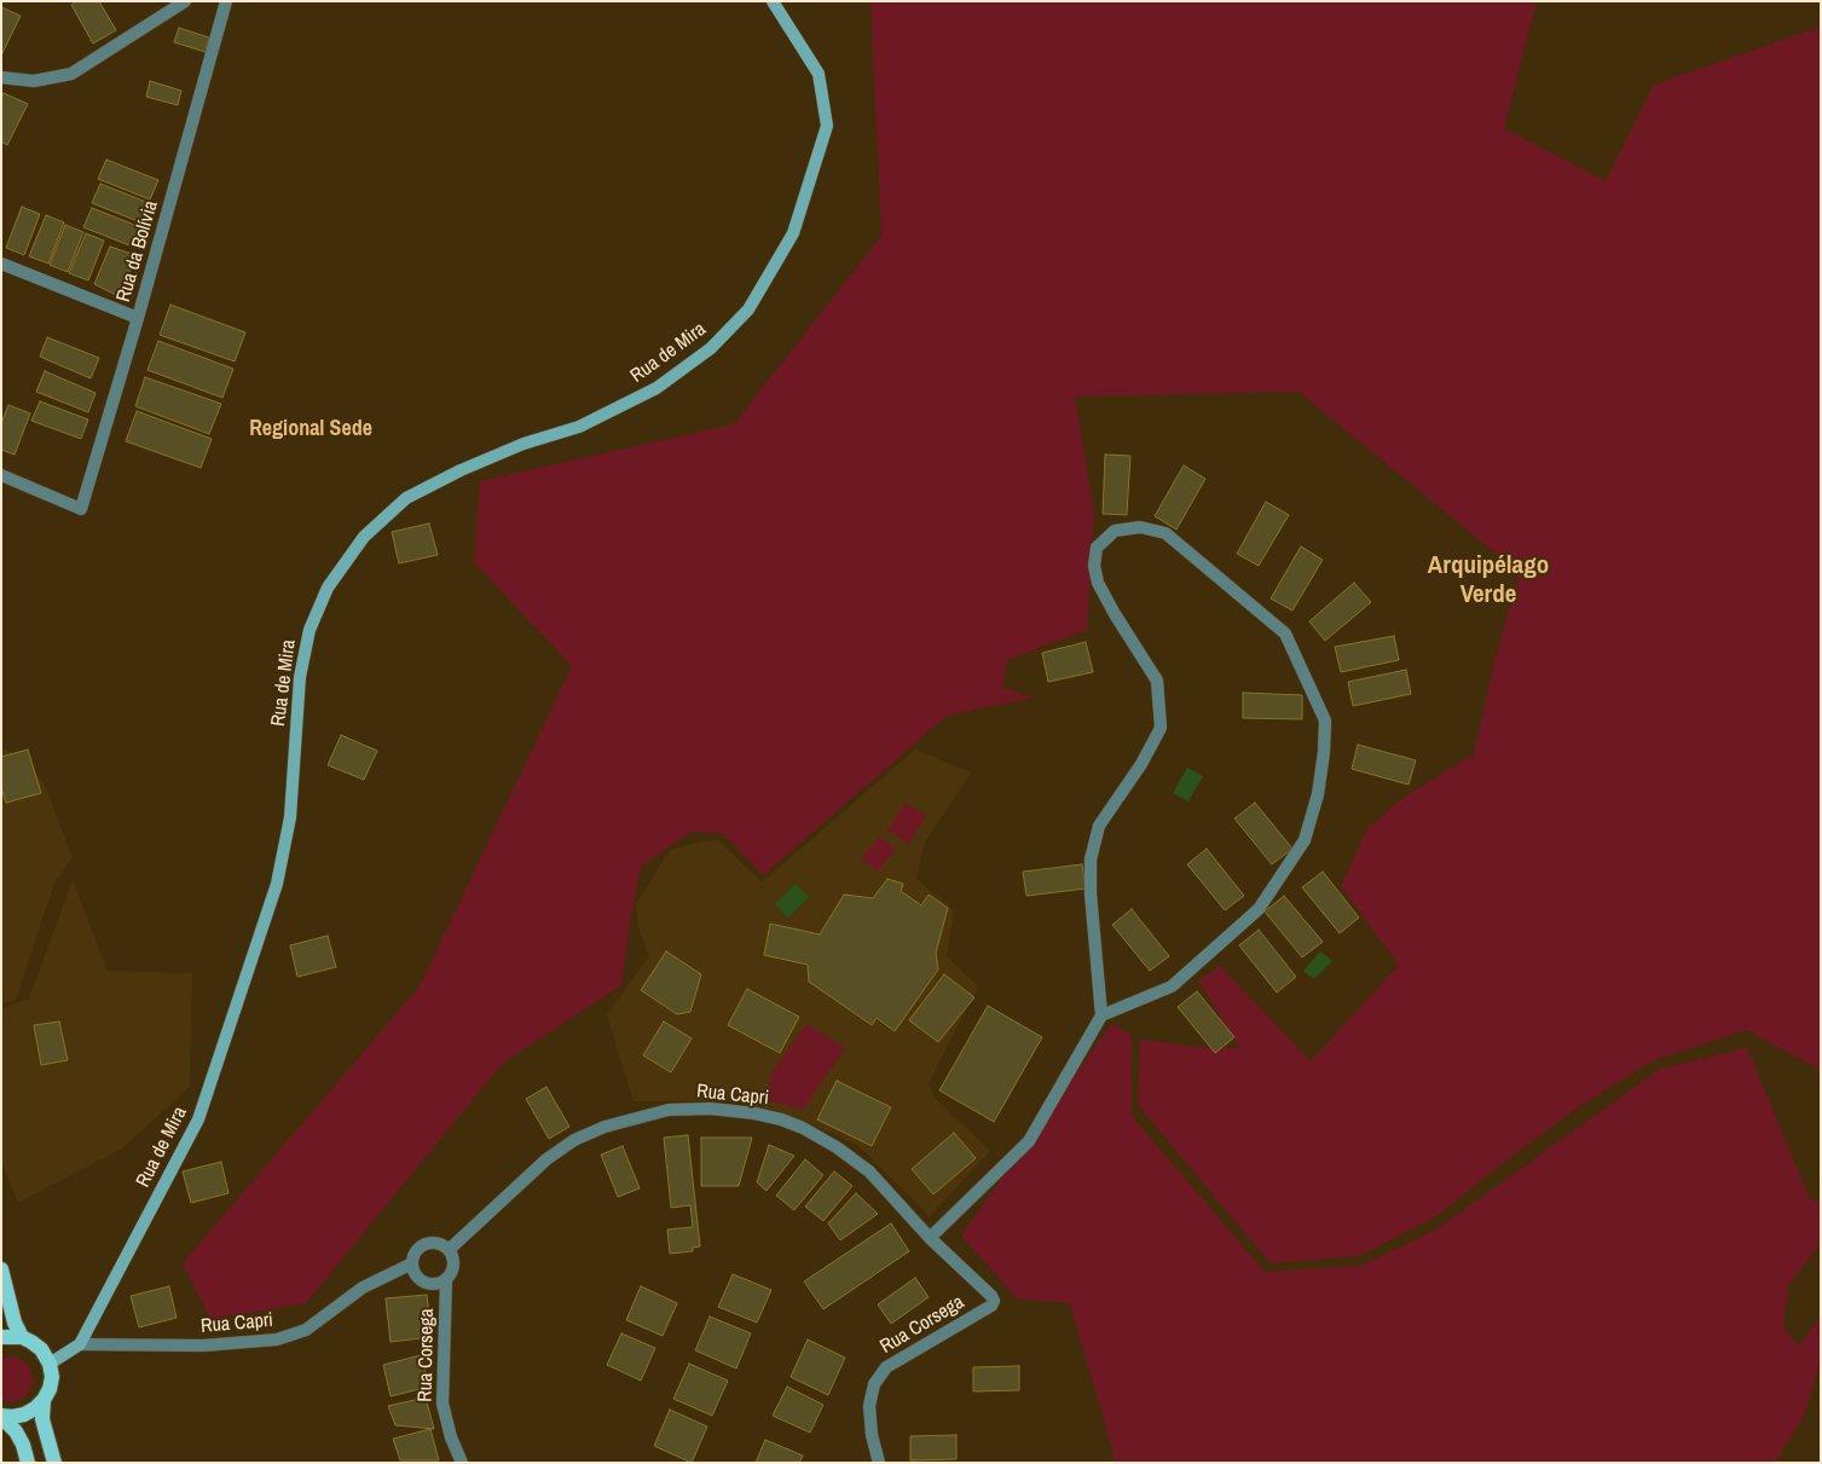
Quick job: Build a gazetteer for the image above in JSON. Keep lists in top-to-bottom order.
{
  "streets": {
    "street": [
      "Rua da Bolívia",
      "Rua de Mira",
      "Rua Capri",
      "Rua Corsega"
    ]
  },
  "crossings": [
    ["Rua de Mira", "Rua Capri"],
    ["Rua Capri", "Rua Corsega"]
  ],
  "districts": ["Regional Sede", "Arquipélago Verde"]
}
